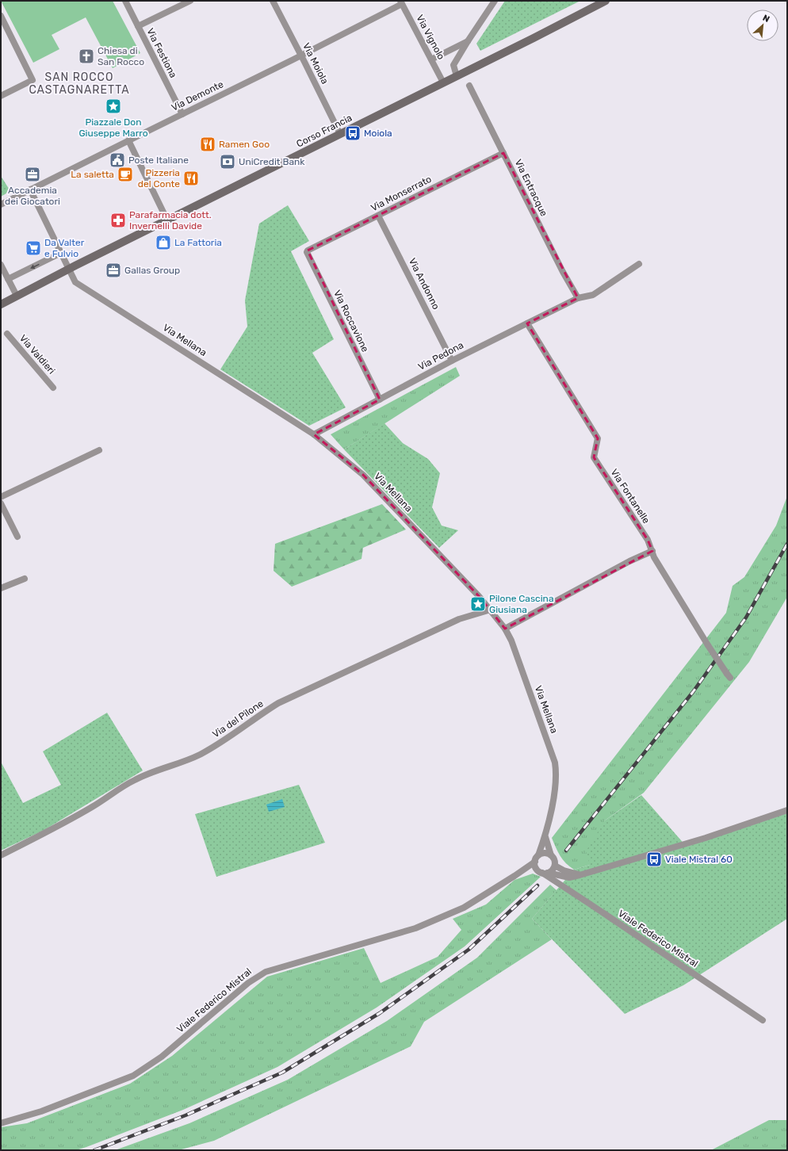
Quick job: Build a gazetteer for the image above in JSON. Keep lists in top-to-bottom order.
{
  "streets": {
    "main road": ["Corso Francia"],
    "street": [
      "Via Vignolo",
      "Via Festiona",
      "Via Moiola",
      "Via Demonte",
      "Via Entracque",
      "Via Monserrato",
      "Via Andonno",
      "Via Roccavione",
      "Via Mellana",
      "Via Valdieri",
      "Via Pedona",
      "Via Fontanelle",
      "Via del Pilone",
      "Viale Federico Mistral"
    ]
  },
  "crossings": [
    ["Via Vignolo", "Via Demonte"],
    ["Via Vignolo", "Corso Francia"],
    ["Via Festiona", "Via Demonte"],
    ["Via Moiola", "Via Demonte"],
    ["Via Moiola", "Corso Francia"],
    ["Via Demonte", "Via Mellana"],
    ["Corso Francia", "Via Mellana"],
    ["Via Entracque", "Via Monserrato"],
    ["Via Entracque", "Via Pedona"],
    ["Via Monserrato", "Via Andonno"],
    ["Via Monserrato", "Via Roccavione"],
    ["Via Andonno", "Via Pedona"],
    ["Via Roccavione", "Via Pedona"],
    ["Via Mellana", "Via Pedona"],
    ["Via Mellana", "Via del Pilone"],
    ["Via Mellana", "Viale Federico Mistral"],
    ["Via Pedona", "Via Fontanelle"]
  ],
  "districts": ["SAN ROCCO CASTAGNARETTA"],
  "places": {
    "church": ["Chiesa di San Rocco"],
    "place": ["Piazzale Don Giuseppe Marro", "Pilone Cascina Giusiana"],
    "bus stop": ["Moiola", "Viale Mistral 60"],
    "restaurant": ["Ramen Goo", "Pizzeria del Conte"],
    "public building": ["Poste Italiane"],
    "bank": ["UniCredit Bank"],
    "office": ["Accademia dei Giocatori", "Gallas Group"],
    "cafe": ["La saletta"],
    "pharmacy": ["Parafarmacia dott. Invernelli Davide"],
    "shop": ["La Fattoria"],
    "supermarket": ["Da Valter e Fulvio"]
  },
  "north": "top right"
}
